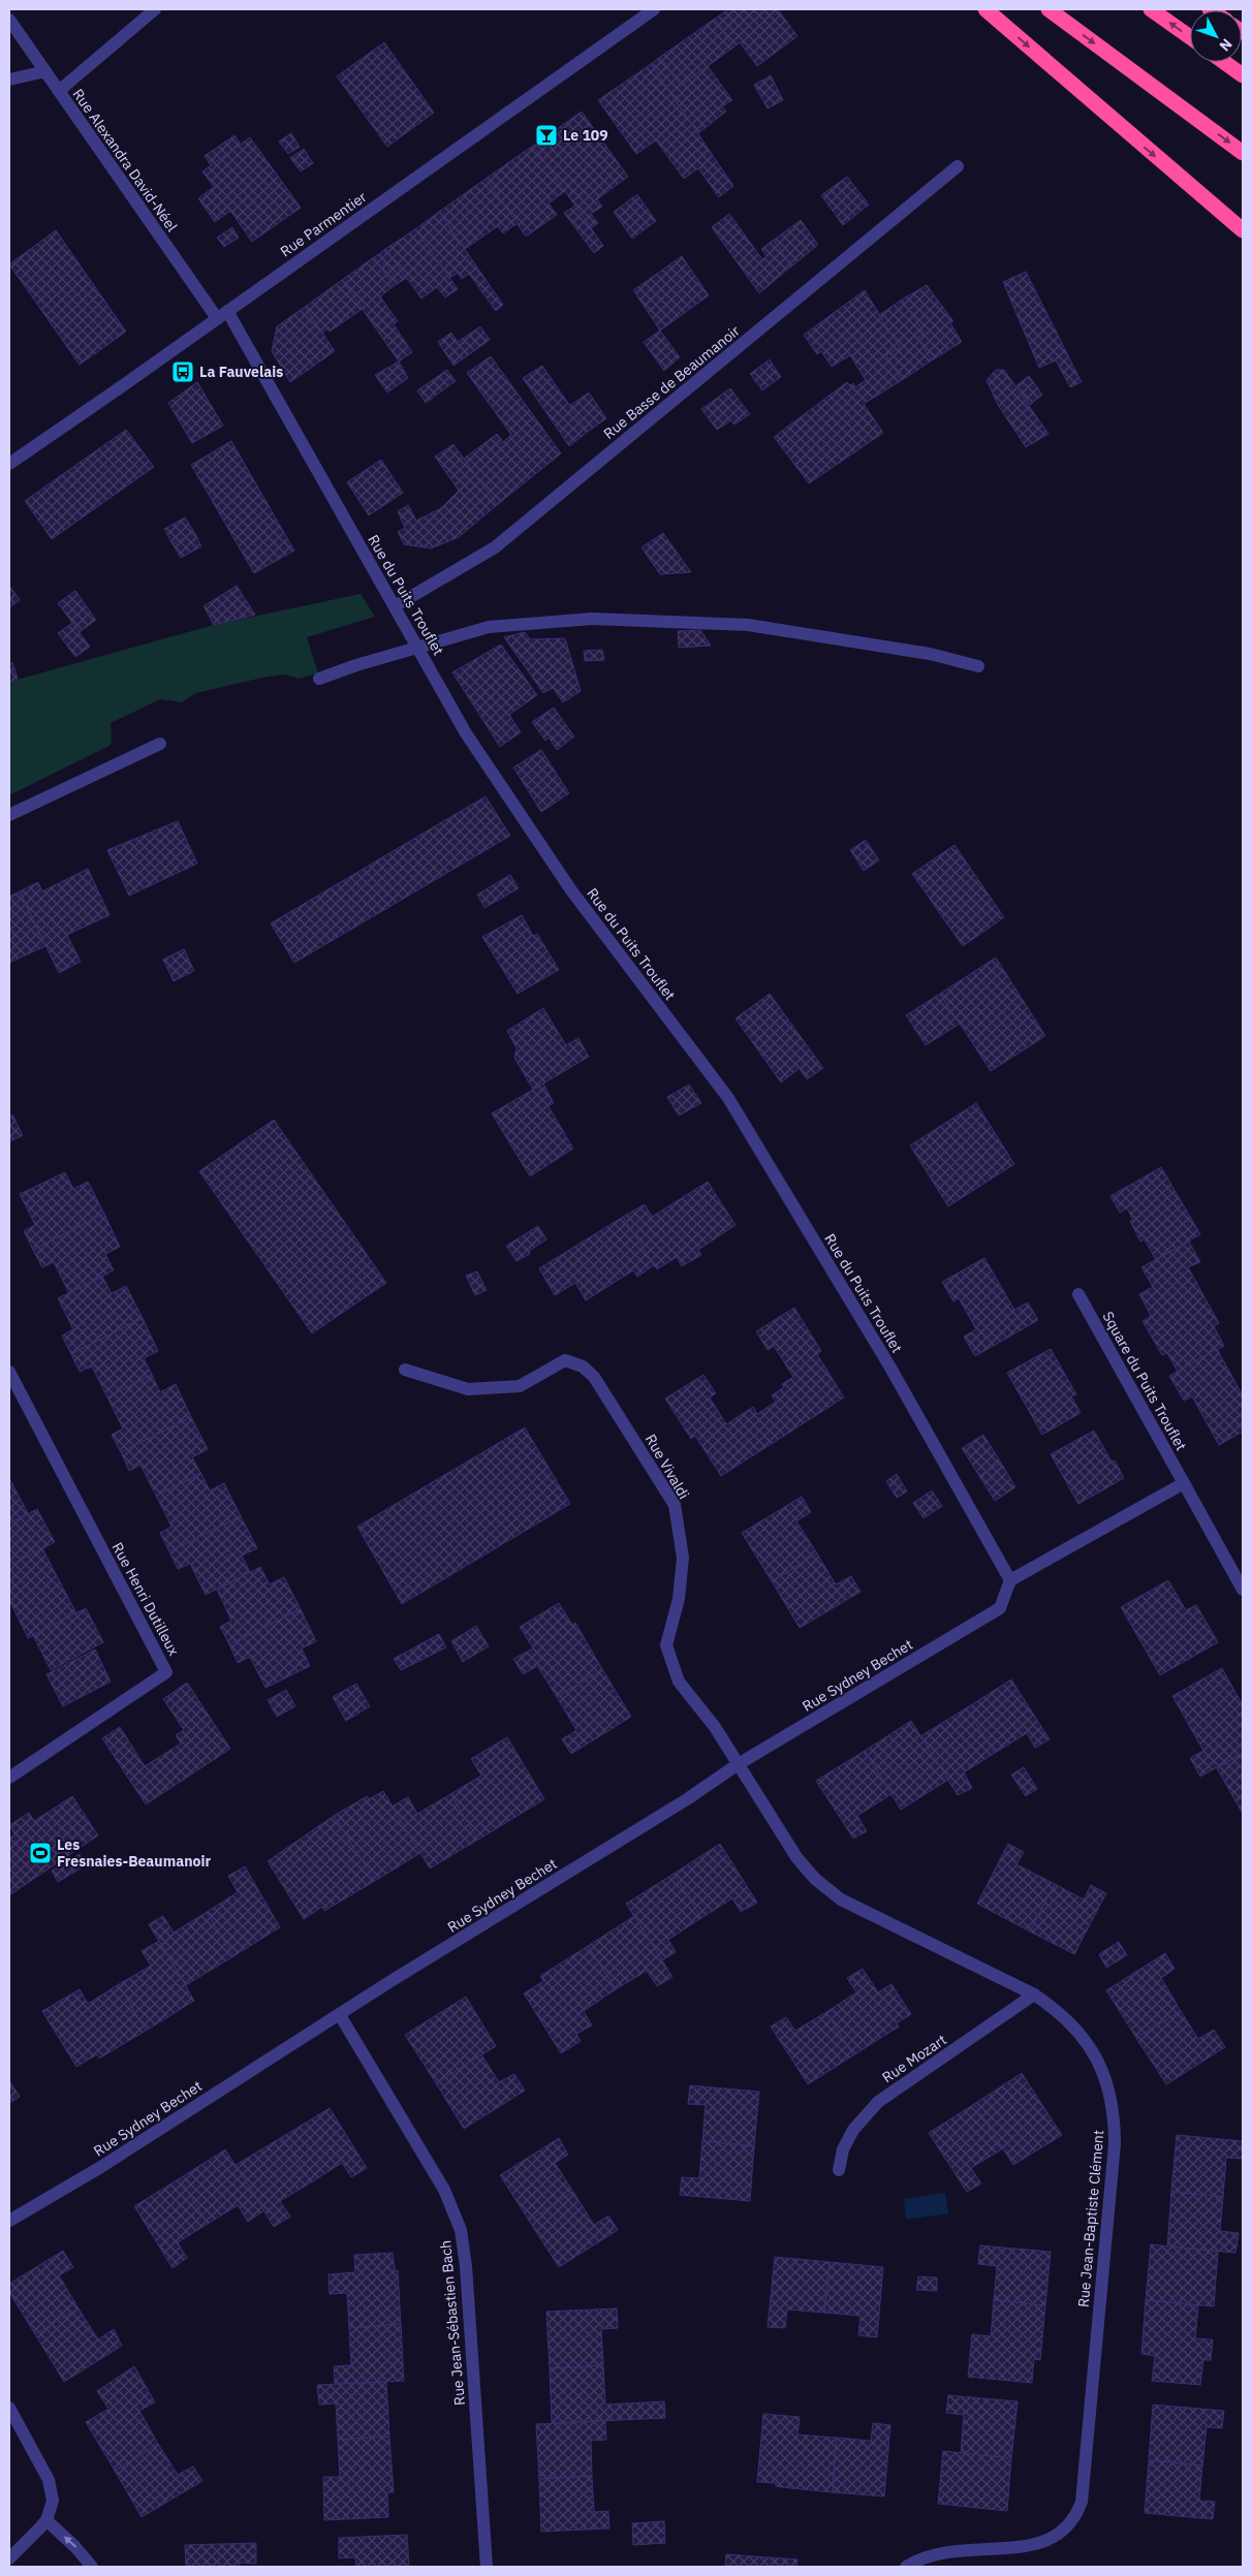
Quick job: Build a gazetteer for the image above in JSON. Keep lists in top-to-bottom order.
{
  "streets": {
    "street": [
      "Rue Alexandra David-Néel",
      "Rue Parmentier",
      "Rue Basse de Beaumanoir",
      "Rue du Puits Trouflet",
      "Square du Puits Trouflet",
      "Rue Vivaldi",
      "Rue Henri Dutilleux",
      "Rue Sydney Bechet",
      "Rue Mozart",
      "Rue Jean-Baptiste Clément",
      "Rue Jean-Sébastien Bach"
    ]
  },
  "crossings": [
    ["Rue Alexandra David-Néel", "Rue Parmentier"],
    ["Rue Alexandra David-Néel", "Rue du Puits Trouflet"],
    ["Rue Parmentier", "Rue du Puits Trouflet"],
    ["Rue Basse de Beaumanoir", "Rue du Puits Trouflet"],
    ["Rue du Puits Trouflet", "Rue Sydney Bechet"],
    ["Rue Vivaldi", "Rue Sydney Bechet"],
    ["Rue Vivaldi", "Rue Jean-Baptiste Clément"],
    ["Rue Sydney Bechet", "Rue Jean-Baptiste Clément"],
    ["Rue Sydney Bechet", "Rue Jean-Sébastien Bach"],
    ["Rue Mozart", "Rue Jean-Baptiste Clément"]
  ],
  "places": {
    "bar": ["Le 109"],
    "bus stop": ["La Fauvelais"],
    "sports": ["Les Fresnaies-Beaumanoir"]
  },
  "north": "bottom right"
}
